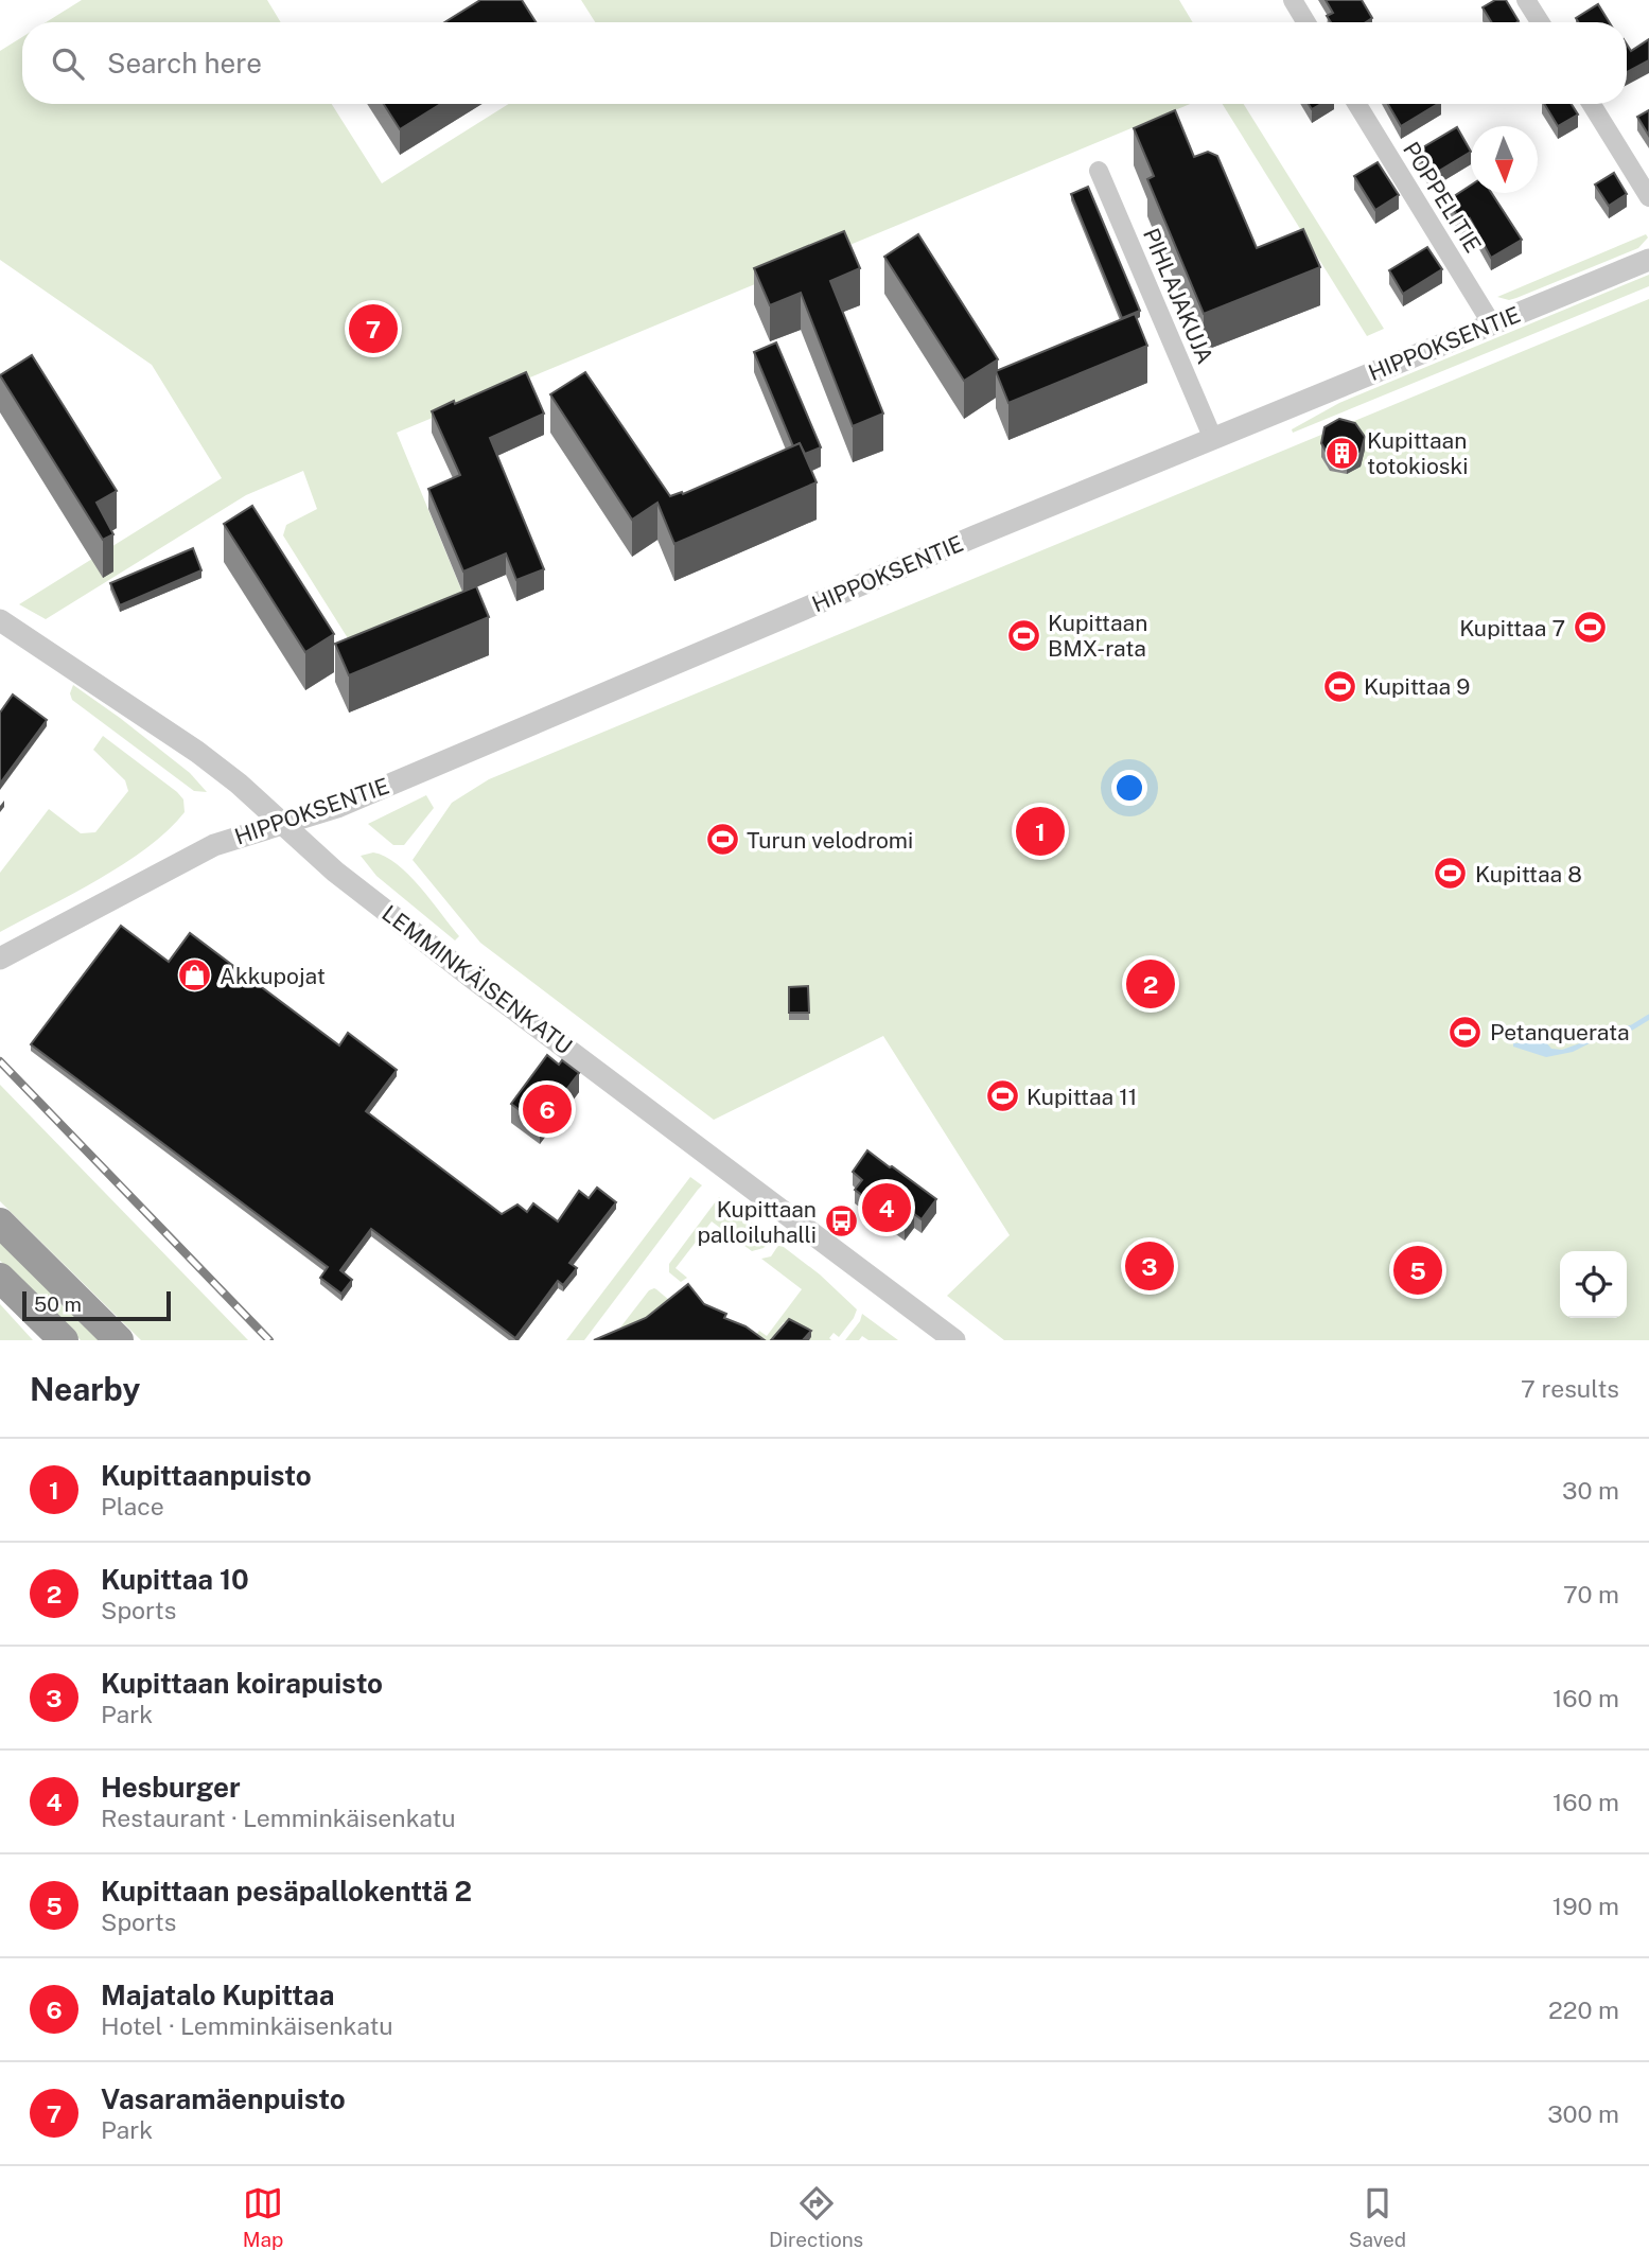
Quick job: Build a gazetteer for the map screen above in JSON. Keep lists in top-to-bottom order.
{
  "streets": {
    "street": [
      "POPPELITIE",
      "PIHLAJAKUJA",
      "HIPPOKSENTIE",
      "LEMMINKÄISENKATU"
    ]
  },
  "crossings": [
    ["POPPELITIE", "HIPPOKSENTIE"],
    ["PIHLAJAKUJA", "HIPPOKSENTIE"],
    ["HIPPOKSENTIE", "LEMMINKÄISENKATU"]
  ],
  "places": {
    "building": ["Kupittaan totokioski"],
    "sports": [
      "Kupittaa 7",
      "Kupittaan BMX-rata",
      "Kupittaa 9",
      "Turun velodromi",
      "Kupittaa 8",
      "Petanquerata",
      "Kupittaa 11"
    ],
    "shop": ["Akkupojat"],
    "bus stop": ["Kupittaan palloiluhalli"]
  },
  "scale_bar": "50 m",
  "north": "bottom",
  "page": {
    "search": "Search here",
    "pins": [
      "7",
      "1",
      "2",
      "6",
      "4",
      "3",
      "5"
    ],
    "scale": "50 m",
    "heading": ["Nearby", "7 results"],
    "list": [
      {
        "mark": "1",
        "name": "Kupittaanpuisto",
        "note": "Place",
        "value": "30 m"
      },
      {
        "mark": "2",
        "name": "Kupittaa 10",
        "note": "Sports",
        "value": "70 m"
      },
      {
        "mark": "3",
        "name": "Kupittaan koirapuisto",
        "note": "Park",
        "value": "160 m"
      },
      {
        "mark": "4",
        "name": "Hesburger",
        "note": "Restaurant · Lemminkäisenkatu",
        "value": "160 m"
      },
      {
        "mark": "5",
        "name": "Kupittaan pesäpallokenttä 2",
        "note": "Sports",
        "value": "190 m"
      },
      {
        "mark": "6",
        "name": "Majatalo Kupittaa",
        "note": "Hotel · Lemminkäisenkatu",
        "value": "220 m"
      },
      {
        "mark": "7",
        "name": "Vasaramäenpuisto",
        "note": "Park",
        "value": "300 m"
      }
    ],
    "nav": ["Map", "Directions", "Saved"]
  }
}
